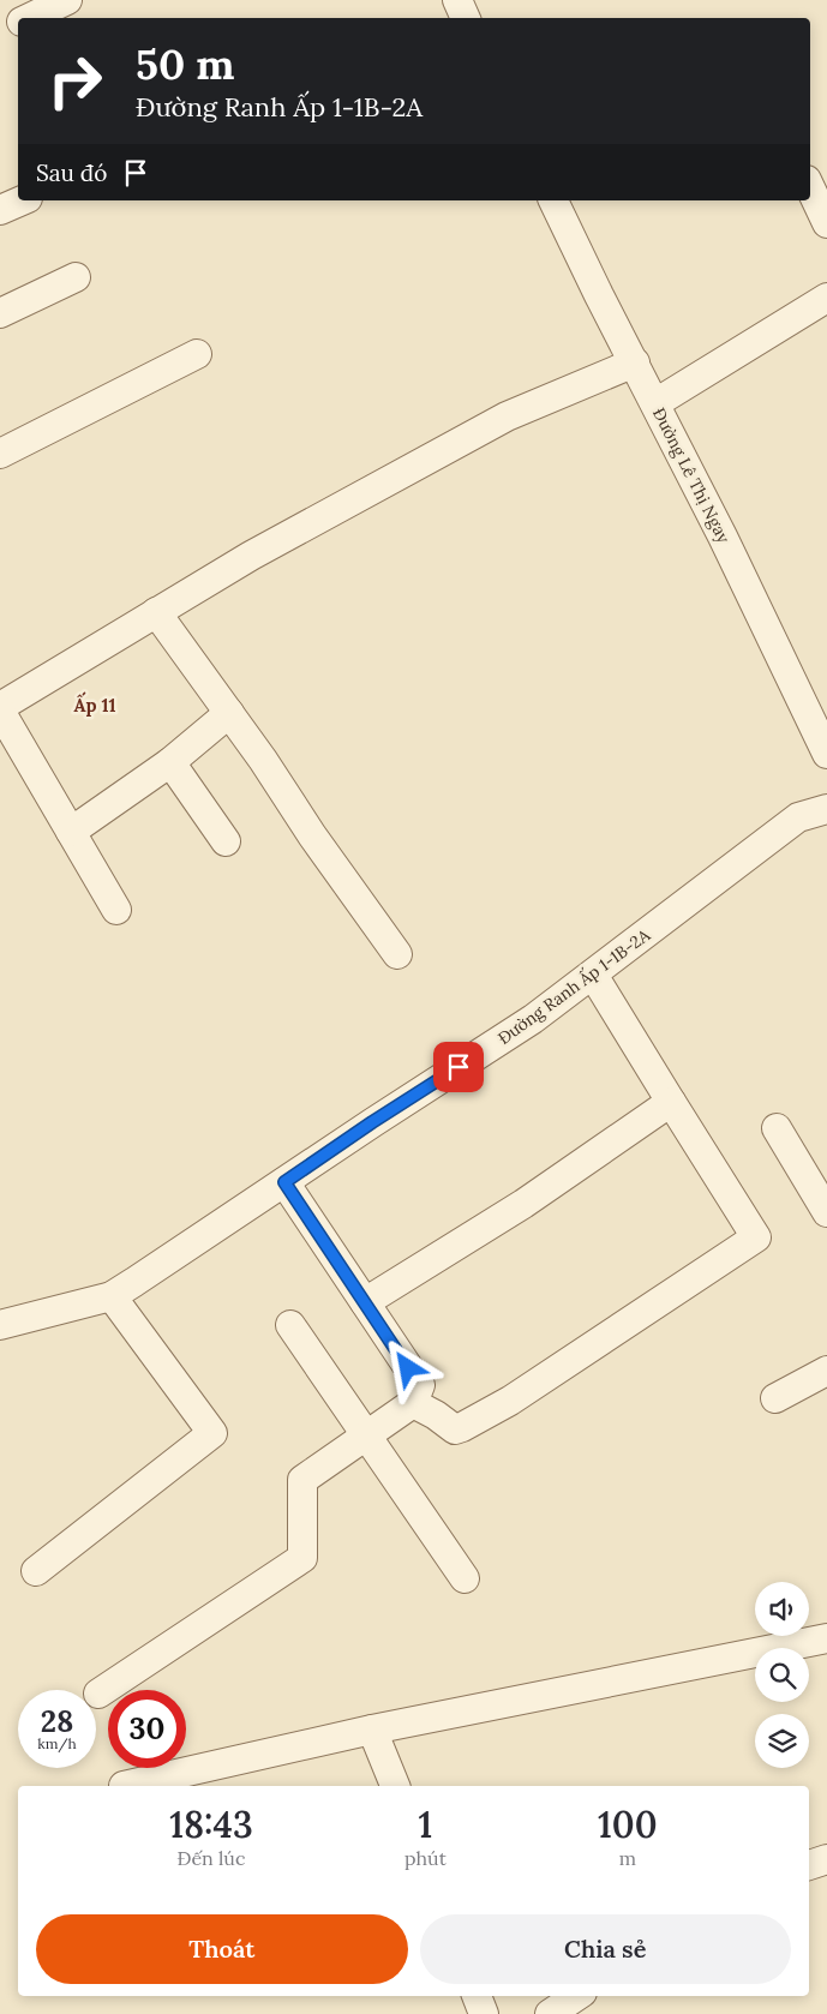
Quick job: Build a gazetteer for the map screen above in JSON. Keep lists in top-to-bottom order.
{
  "streets": {
    "street": ["Đường Lê Thị Ngay", "Đường Ranh Ấp 1-1B-2A"]
  },
  "districts": ["Ấp 11"],
  "page": {
    "turn": ["50 m", "Đường Ranh Ấp 1-1B-2A"],
    "then": "Sau đó",
    "speed": "28 km/h",
    "limit": "30",
    "eta": [
      "18:43",
      "Đến lúc",
      "1",
      "phút",
      "100",
      "m"
    ],
    "buttons": ["Thoát", "Chia sẻ"]
  }
}
